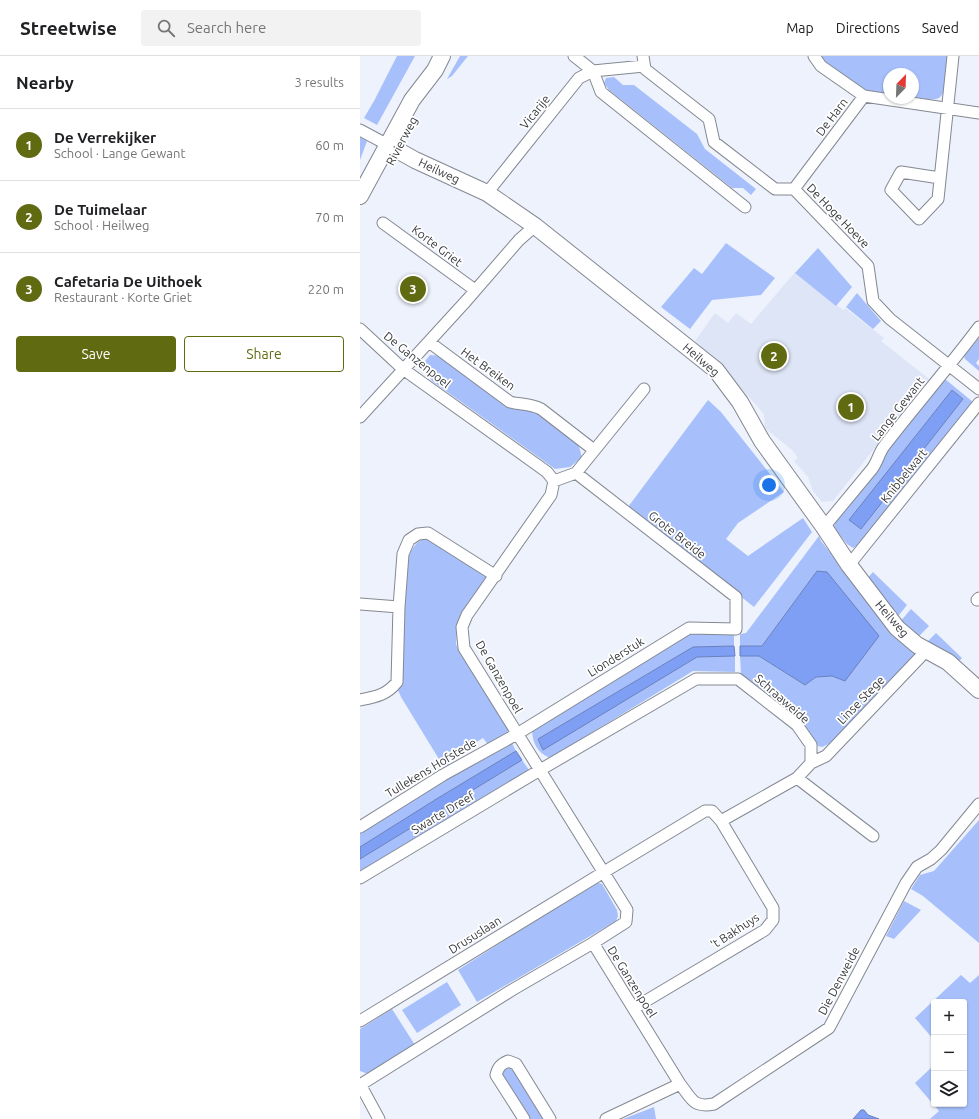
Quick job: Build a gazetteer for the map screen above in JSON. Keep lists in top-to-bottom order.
{
  "streets": {
    "street": [
      "Vicarije",
      "De Harn",
      "Rivierweg",
      "Heilweg",
      "De Hoge Hoeve",
      "Korte Griet",
      "De Ganzenpoel",
      "Het Breiken",
      "Lange Gewant",
      "Knibbelwart",
      "Grote Breide",
      "Lionderstuk",
      "Schraaweide",
      "Linse Stege",
      "Tullekens Hofstede",
      "Swarte Dreef",
      "'t Bakhuys",
      "Drususlaan",
      "Die Denweide"
    ]
  },
  "crossings": [
    ["Vicarije", "Heilweg"],
    ["Vicarije", "De Hoge Hoeve"],
    ["De Harn", "De Hoge Hoeve"],
    ["Rivierweg", "Heilweg"],
    ["Heilweg", "Lange Gewant"],
    ["Heilweg", "Knibbelwart"],
    ["Heilweg", "Linse Stege"],
    ["De Hoge Hoeve", "Lange Gewant"],
    ["De Ganzenpoel", "Lionderstuk"],
    ["De Ganzenpoel", "Schraaweide"],
    ["De Ganzenpoel", "Tullekens Hofstede"],
    ["De Ganzenpoel", "Swarte Dreef"],
    ["De Ganzenpoel", "'t Bakhuys"],
    ["De Ganzenpoel", "Drususlaan"],
    ["De Ganzenpoel", "Die Denweide"],
    ["Grote Breide", "Lionderstuk"],
    ["Lionderstuk", "Tullekens Hofstede"],
    ["Schraaweide", "Linse Stege"],
    ["Schraaweide", "Swarte Dreef"]
  ],
  "north": "top right",
  "page": {
    "header": "Streetwise",
    "search": "Search here",
    "nav": ["Map", "Directions", "Saved"],
    "heading": ["Nearby", "3 results"],
    "list": [
      {
        "mark": "1",
        "name": "De Verrekijker",
        "note": "School · Lange Gewant",
        "value": "60 m"
      },
      {
        "mark": "2",
        "name": "De Tuimelaar",
        "note": "School · Heilweg",
        "value": "70 m"
      },
      {
        "mark": "3",
        "name": "Cafetaria De Uithoek",
        "note": "Restaurant · Korte Griet",
        "value": "220 m"
      }
    ],
    "pins": ["3", "2", "1"],
    "buttons": ["Save", "Share"],
    "map_buttons": ["+", "−"]
  }
}
